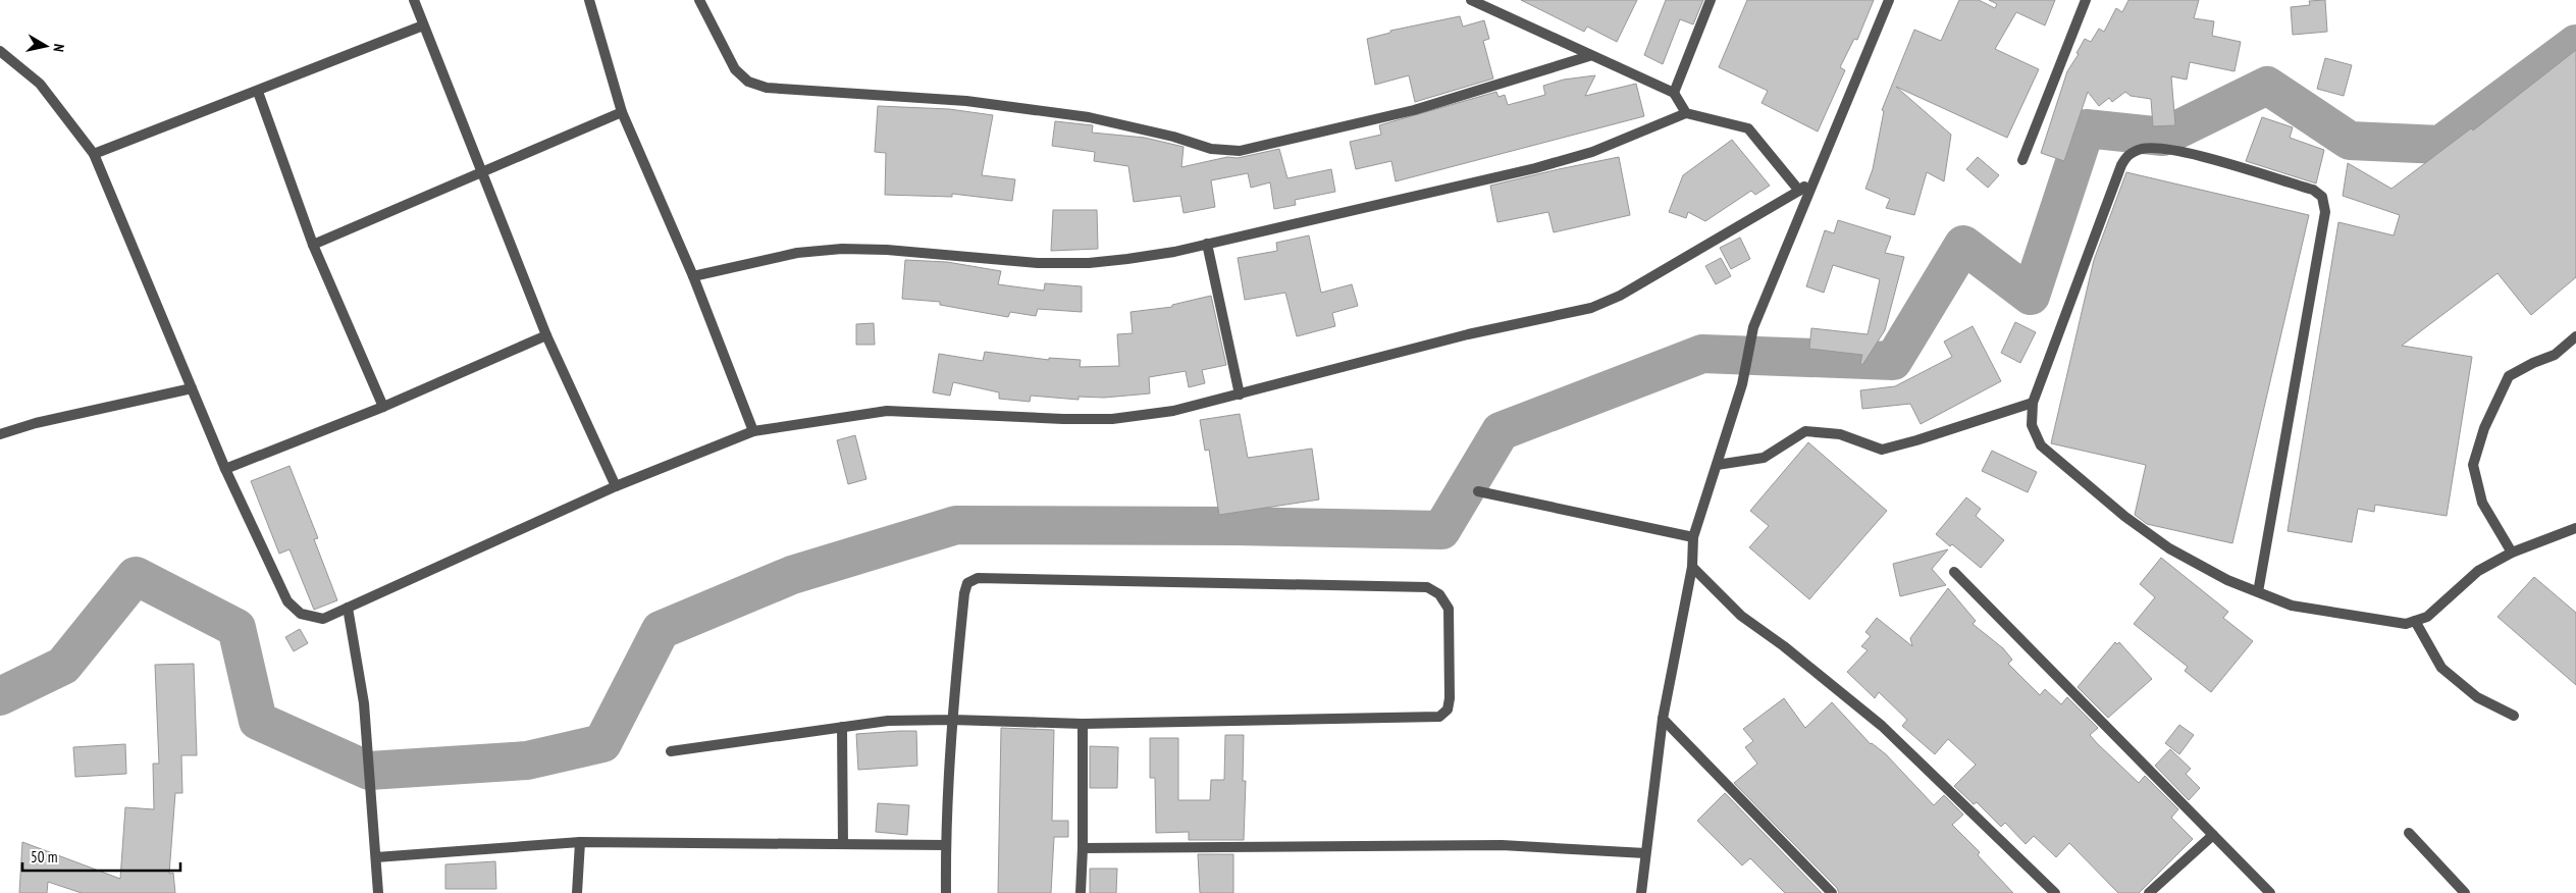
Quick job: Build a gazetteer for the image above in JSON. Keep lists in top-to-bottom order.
{
  "scale_bar": "50 m",
  "north": "right"
}
